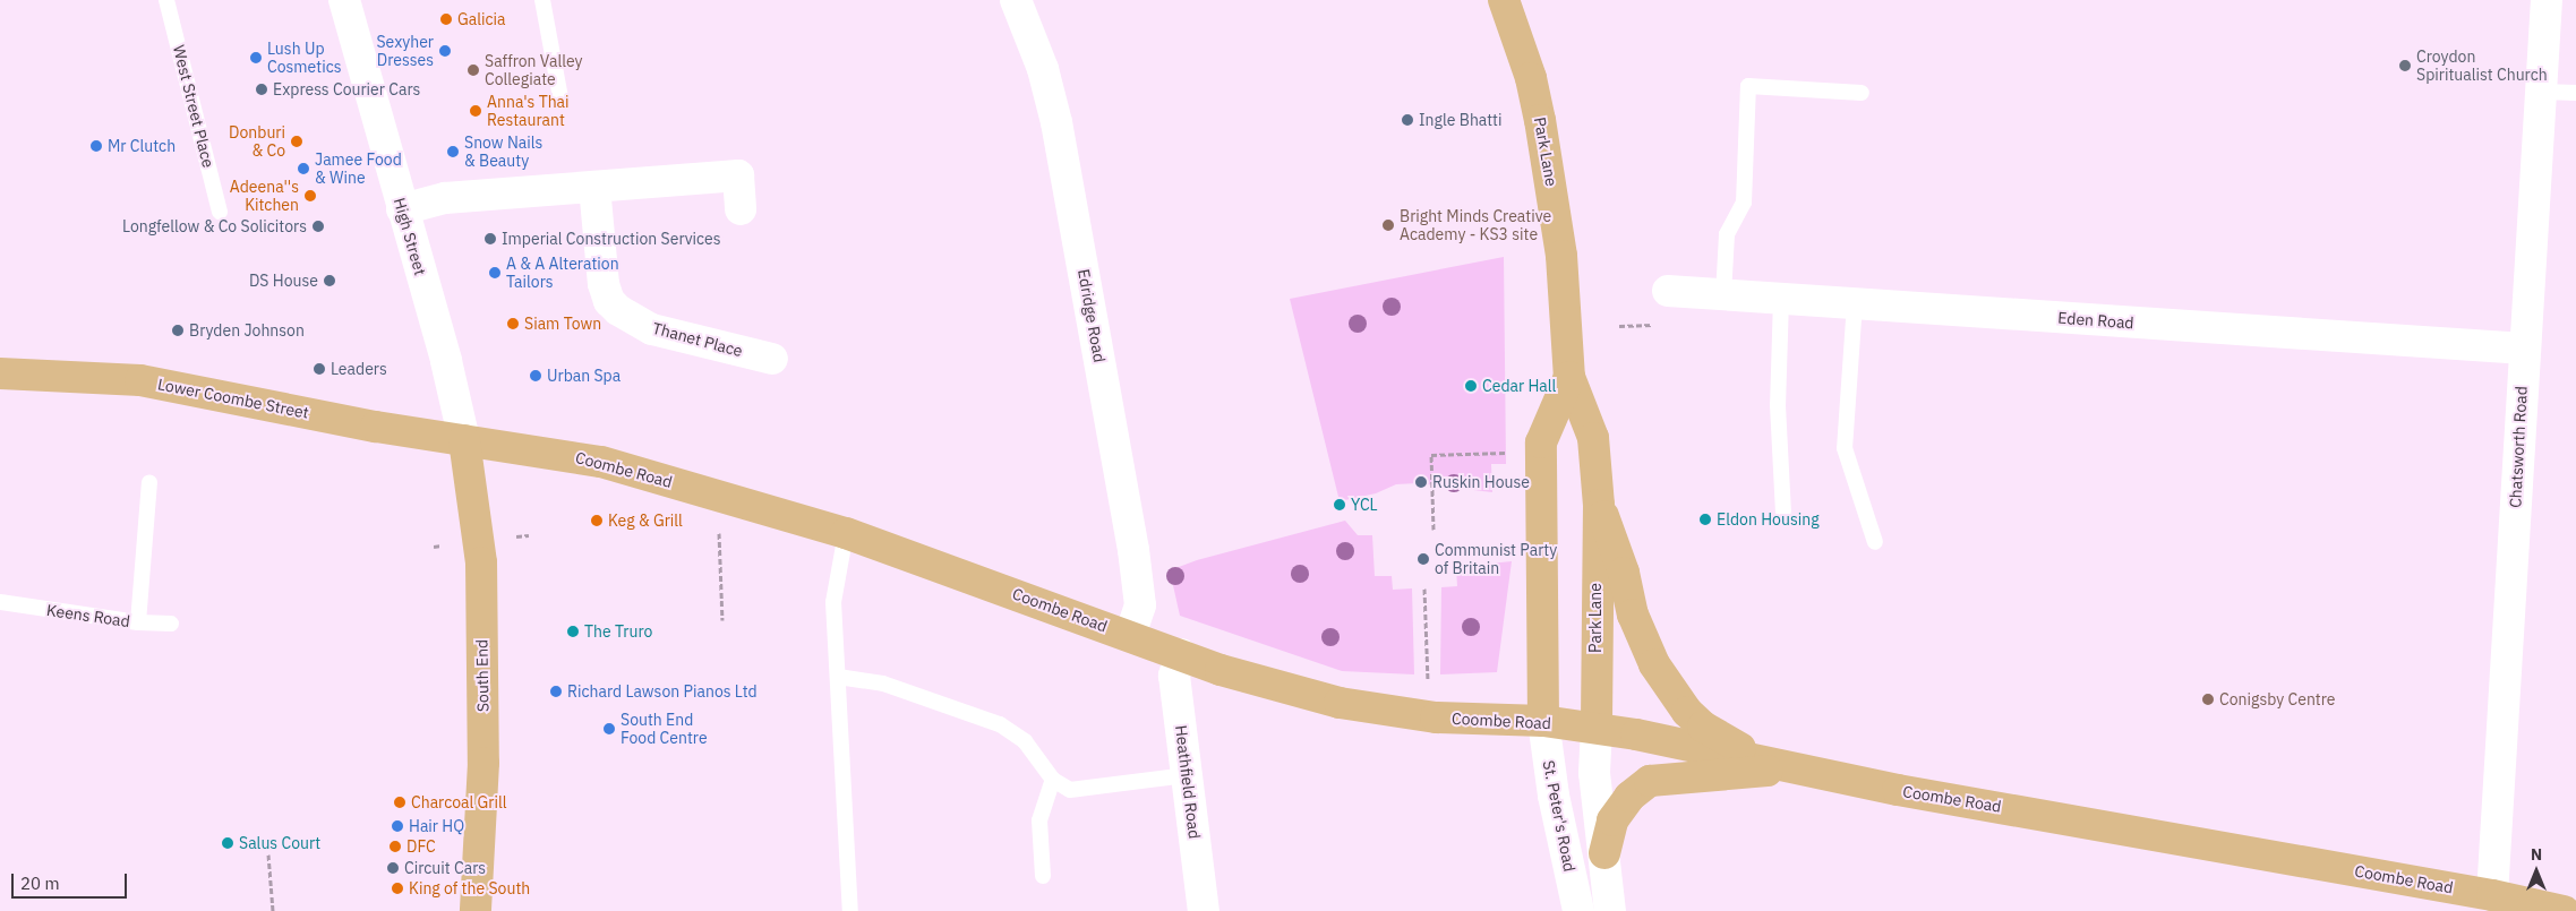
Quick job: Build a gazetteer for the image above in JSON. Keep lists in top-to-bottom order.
{
  "streets": {
    "main road": [
      "Park Lane",
      "Lower Coombe Street",
      "Coombe Road",
      "South End"
    ],
    "street": [
      "High Street",
      "Edridge Road",
      "Eden Road",
      "Thanet Place",
      "Chatsworth Road",
      "Heathfield Road",
      "St. Peter's Road"
    ],
    "lane": ["West Street Place", "Keens Road"]
  },
  "crossings": [
    ["Park Lane", "Coombe Road"],
    ["Park Lane", "St. Peter's Road"],
    ["High Street", "Lower Coombe Street"],
    ["High Street", "Coombe Road"],
    ["High Street", "South End"],
    ["Edridge Road", "Coombe Road"],
    ["Eden Road", "Chatsworth Road"],
    ["Lower Coombe Street", "Coombe Road"],
    ["Lower Coombe Street", "South End"],
    ["Chatsworth Road", "Coombe Road"],
    ["Coombe Road", "South End"],
    ["Coombe Road", "Heathfield Road"],
    ["Coombe Road", "St. Peter's Road"]
  ],
  "places": [
    "Galicia",
    "Sexyher Dresses",
    "Lush Up Cosmetics",
    "Croydon Spiritualist Church",
    "Saffron Valley Collegiate",
    "Express Courier Cars",
    "Anna's Thai Restaurant",
    "Ingle Bhatti",
    "Donburi & Co",
    "Mr Clutch",
    "Snow Nails & Beauty",
    "Jamee Food & Wine",
    "Adeena''s Kitchen",
    "Bright Minds Creative Academy - KS3 site",
    "Longfellow & Co Solicitors",
    "Imperial Construction Services",
    "A & A Alteration Tailors",
    "DS House",
    "Siam Town",
    "Bryden Johnson",
    "Leaders",
    "Urban Spa",
    "Cedar Hall",
    "Ruskin House",
    "YCL",
    "Eldon Housing",
    "Keg & Grill",
    "Communist Party of Britain",
    "The Truro",
    "Richard Lawson Pianos Ltd",
    "Conigsby Centre",
    "South End Food Centre",
    "Charcoal Grill",
    "Hair HQ",
    "Salus Court",
    "DFC",
    "Circuit Cars",
    "King of the South"
  ],
  "scale_bar": "20 m",
  "north": "top"
}
